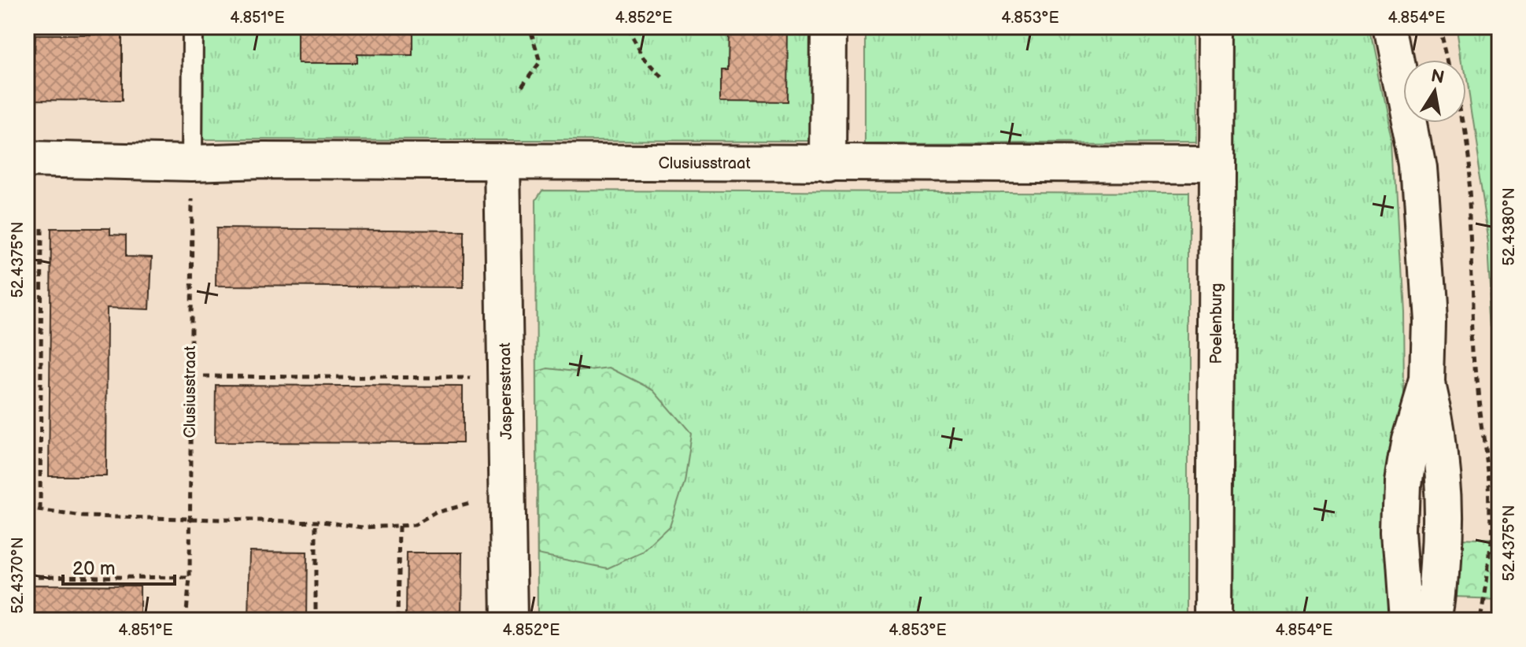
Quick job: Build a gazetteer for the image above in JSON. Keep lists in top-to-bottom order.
{
  "streets": {
    "street": ["Clusiusstraat", "Poelenburg", "Jaspersstraat"]
  },
  "crossings": [
    ["Clusiusstraat", "Poelenburg"],
    ["Clusiusstraat", "Jaspersstraat"]
  ],
  "scale_bar": "20 m",
  "north": "top",
  "coordinates": [
    "4.851°E",
    "4.852°E",
    "4.853°E",
    "4.854°E",
    "52.4380°N",
    "52.4375°N",
    "52.4370°N"
  ]
}
